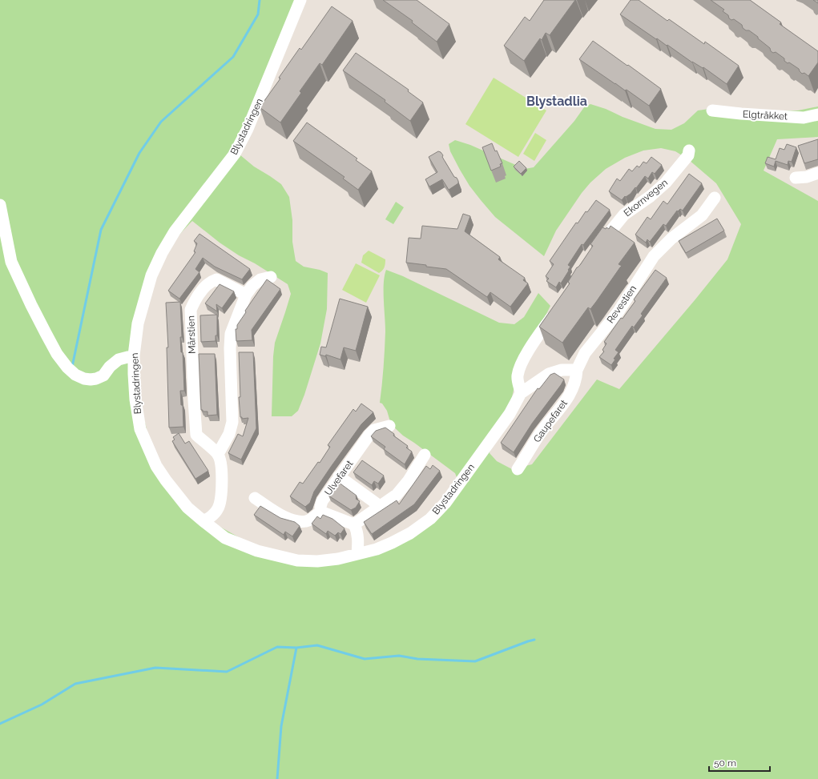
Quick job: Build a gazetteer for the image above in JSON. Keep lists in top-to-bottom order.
{
  "streets": {
    "street": [
      "Elgtråkket",
      "Blystadringen",
      "Ekornvegen",
      "Revestien",
      "Mårstien",
      "Gaupefaret",
      "Ulvefaret"
    ]
  },
  "crossings": [
    ["Revestien", "Gaupefaret"]
  ],
  "districts": ["Blystadlia"],
  "scale_bar": "50 m"
}
